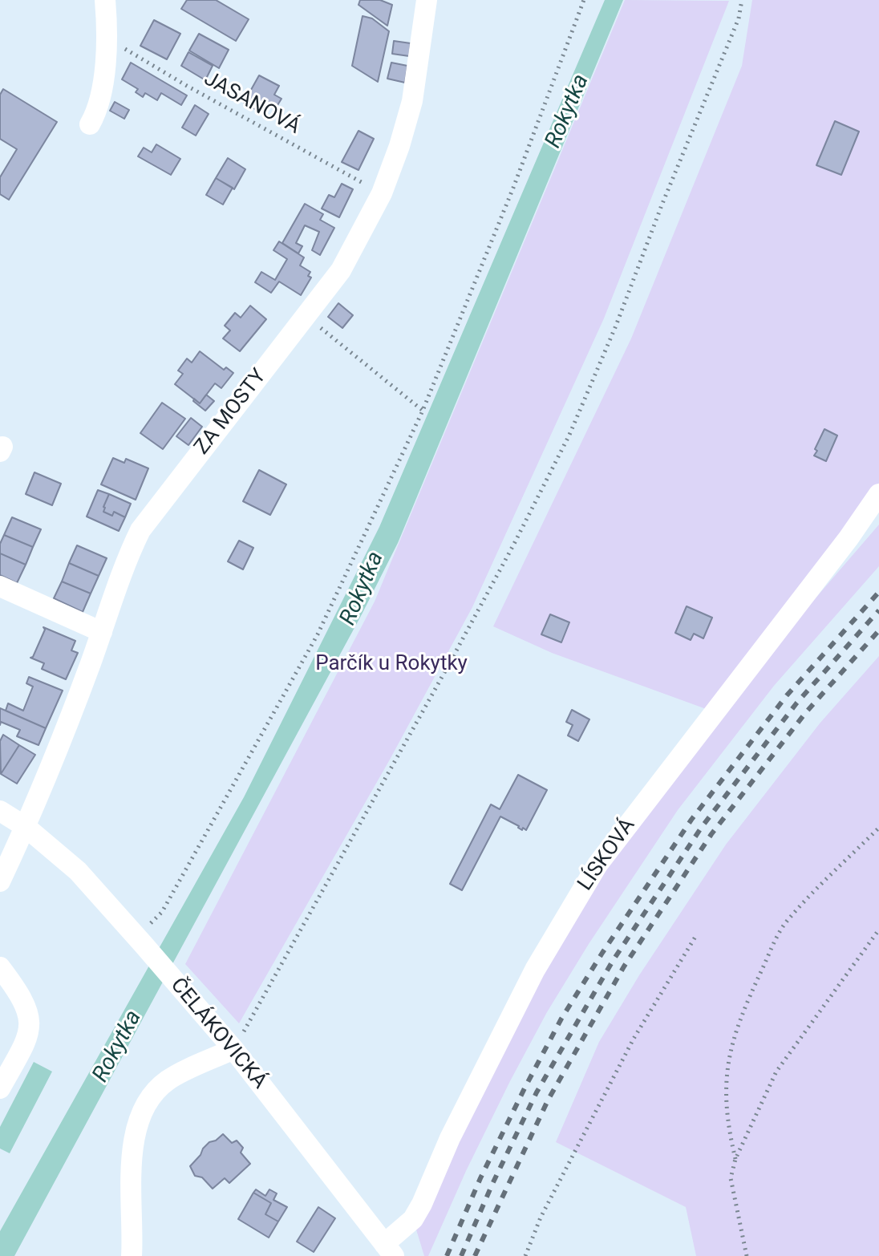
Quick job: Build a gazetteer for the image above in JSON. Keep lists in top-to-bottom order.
{
  "streets": {
    "street": ["ZA MOSTY", "LÍSKOVÁ", "ČELÁKOVICKÁ"],
    "path": ["JASANOVÁ"]
  },
  "crossings": [
    ["JASANOVÁ", "ZA MOSTY"],
    ["ZA MOSTY", "ČELÁKOVICKÁ"],
    ["LÍSKOVÁ", "ČELÁKOVICKÁ"]
  ],
  "water": ["Rokytka"],
  "parks": ["Parčík u Rokytky"]
}
